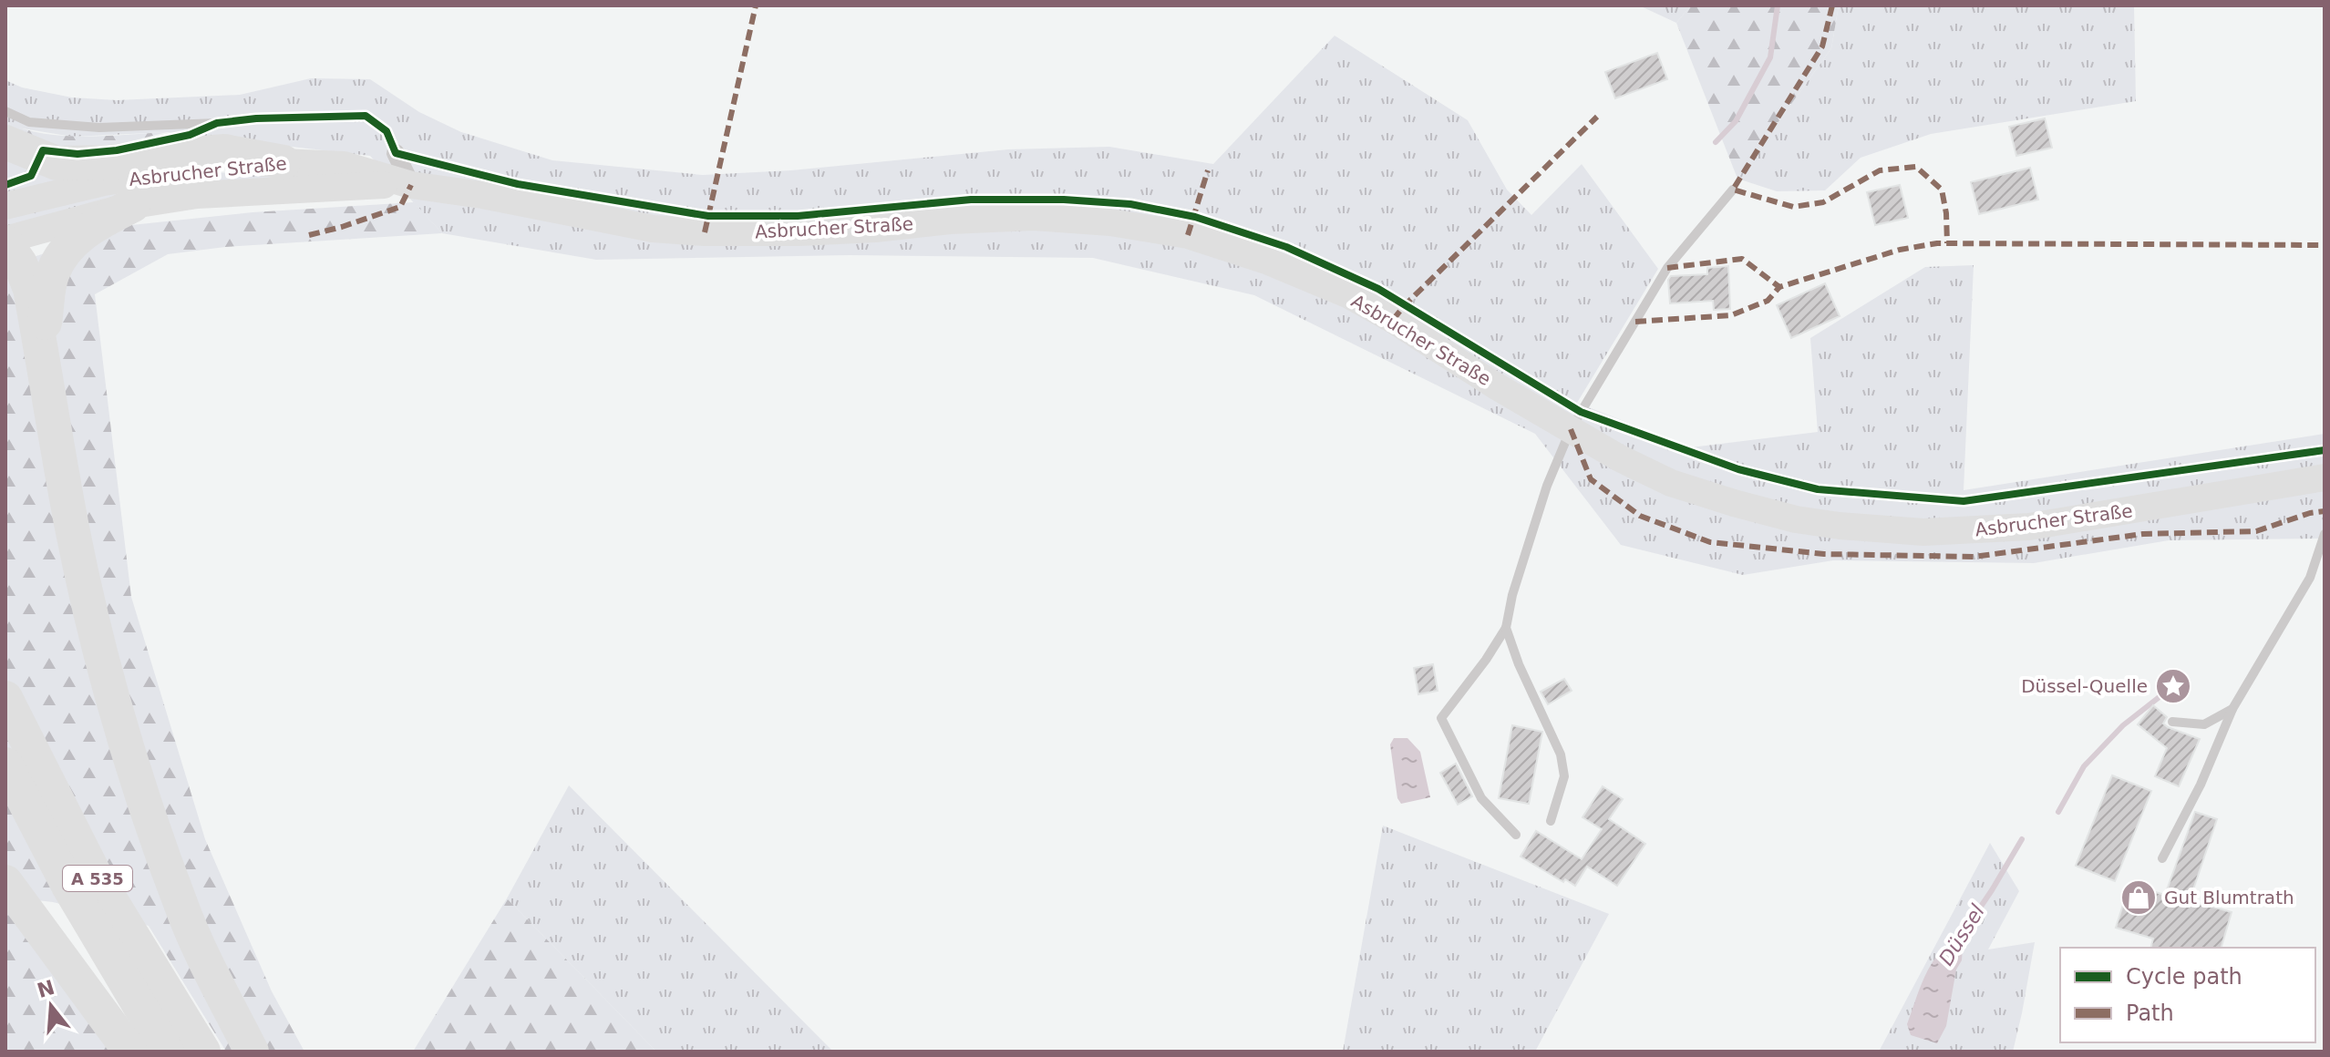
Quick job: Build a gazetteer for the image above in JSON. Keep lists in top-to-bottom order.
{
  "streets": {
    "highway": ["A 535"],
    "main road": ["Asbrucher Straße"]
  },
  "water": ["Düssel"],
  "places": {
    "place": ["Düssel-Quelle"],
    "shop": ["Gut Blumtrath"]
  },
  "legend": ["Cycle path", "Path"],
  "north": "top"
}
